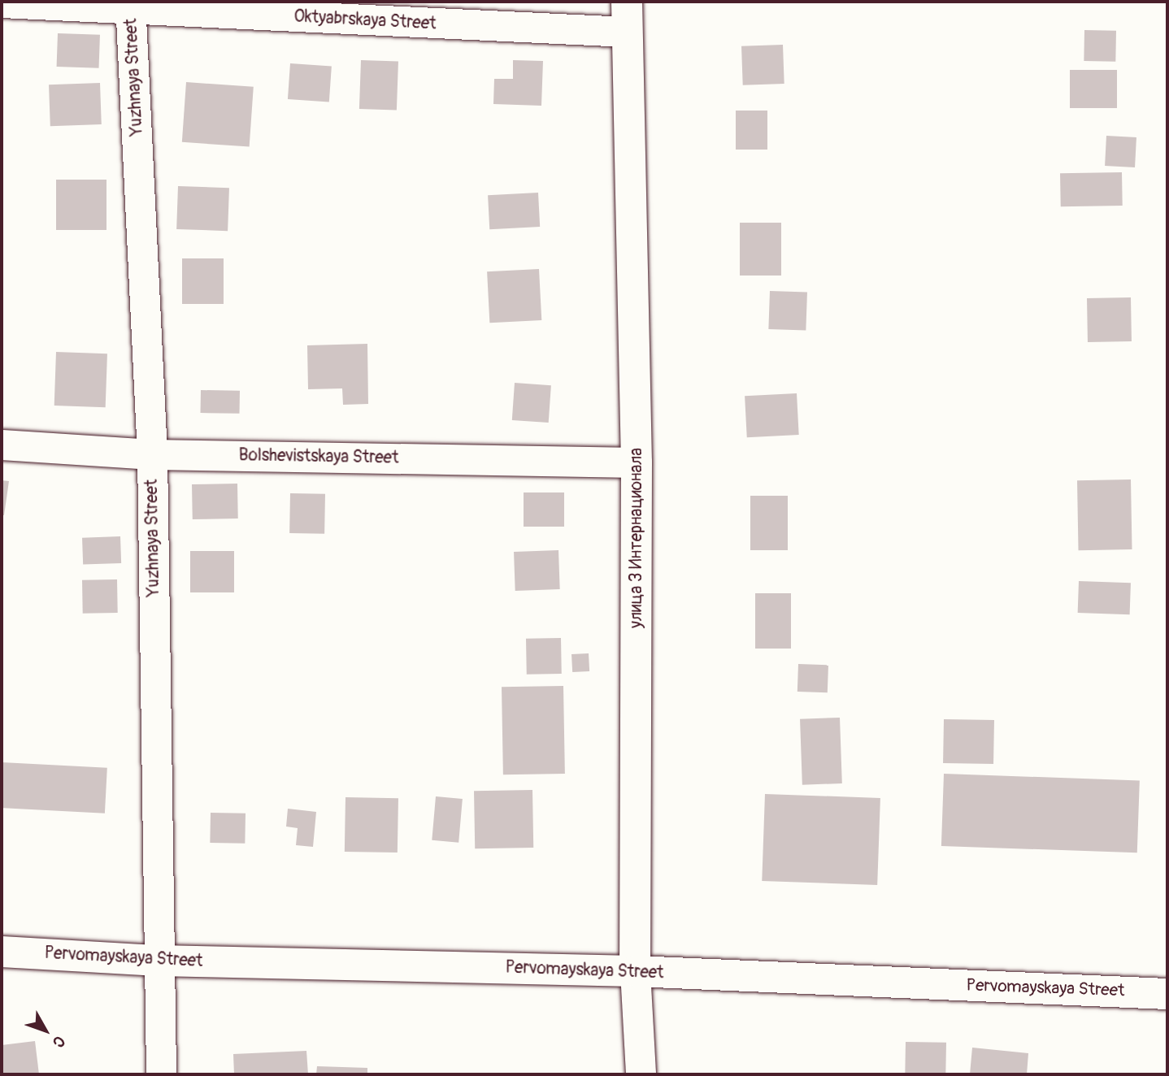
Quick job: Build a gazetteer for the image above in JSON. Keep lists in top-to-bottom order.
{
  "streets": {
    "main road": ["улица 3 Интернационала", "Pervomayskaya Street"],
    "street": ["Oktyabrskaya Street", "Yuzhnaya Street", "Bolshevistskaya Street"]
  },
  "crossings": [
    ["Oktyabrskaya Street", "Yuzhnaya Street"],
    ["Oktyabrskaya Street", "улица 3 Интернационала"],
    ["Yuzhnaya Street", "Bolshevistskaya Street"],
    ["Yuzhnaya Street", "Pervomayskaya Street"],
    ["Bolshevistskaya Street", "улица 3 Интернационала"],
    ["улица 3 Интернационала", "Pervomayskaya Street"]
  ],
  "north": "bottom right"
}
